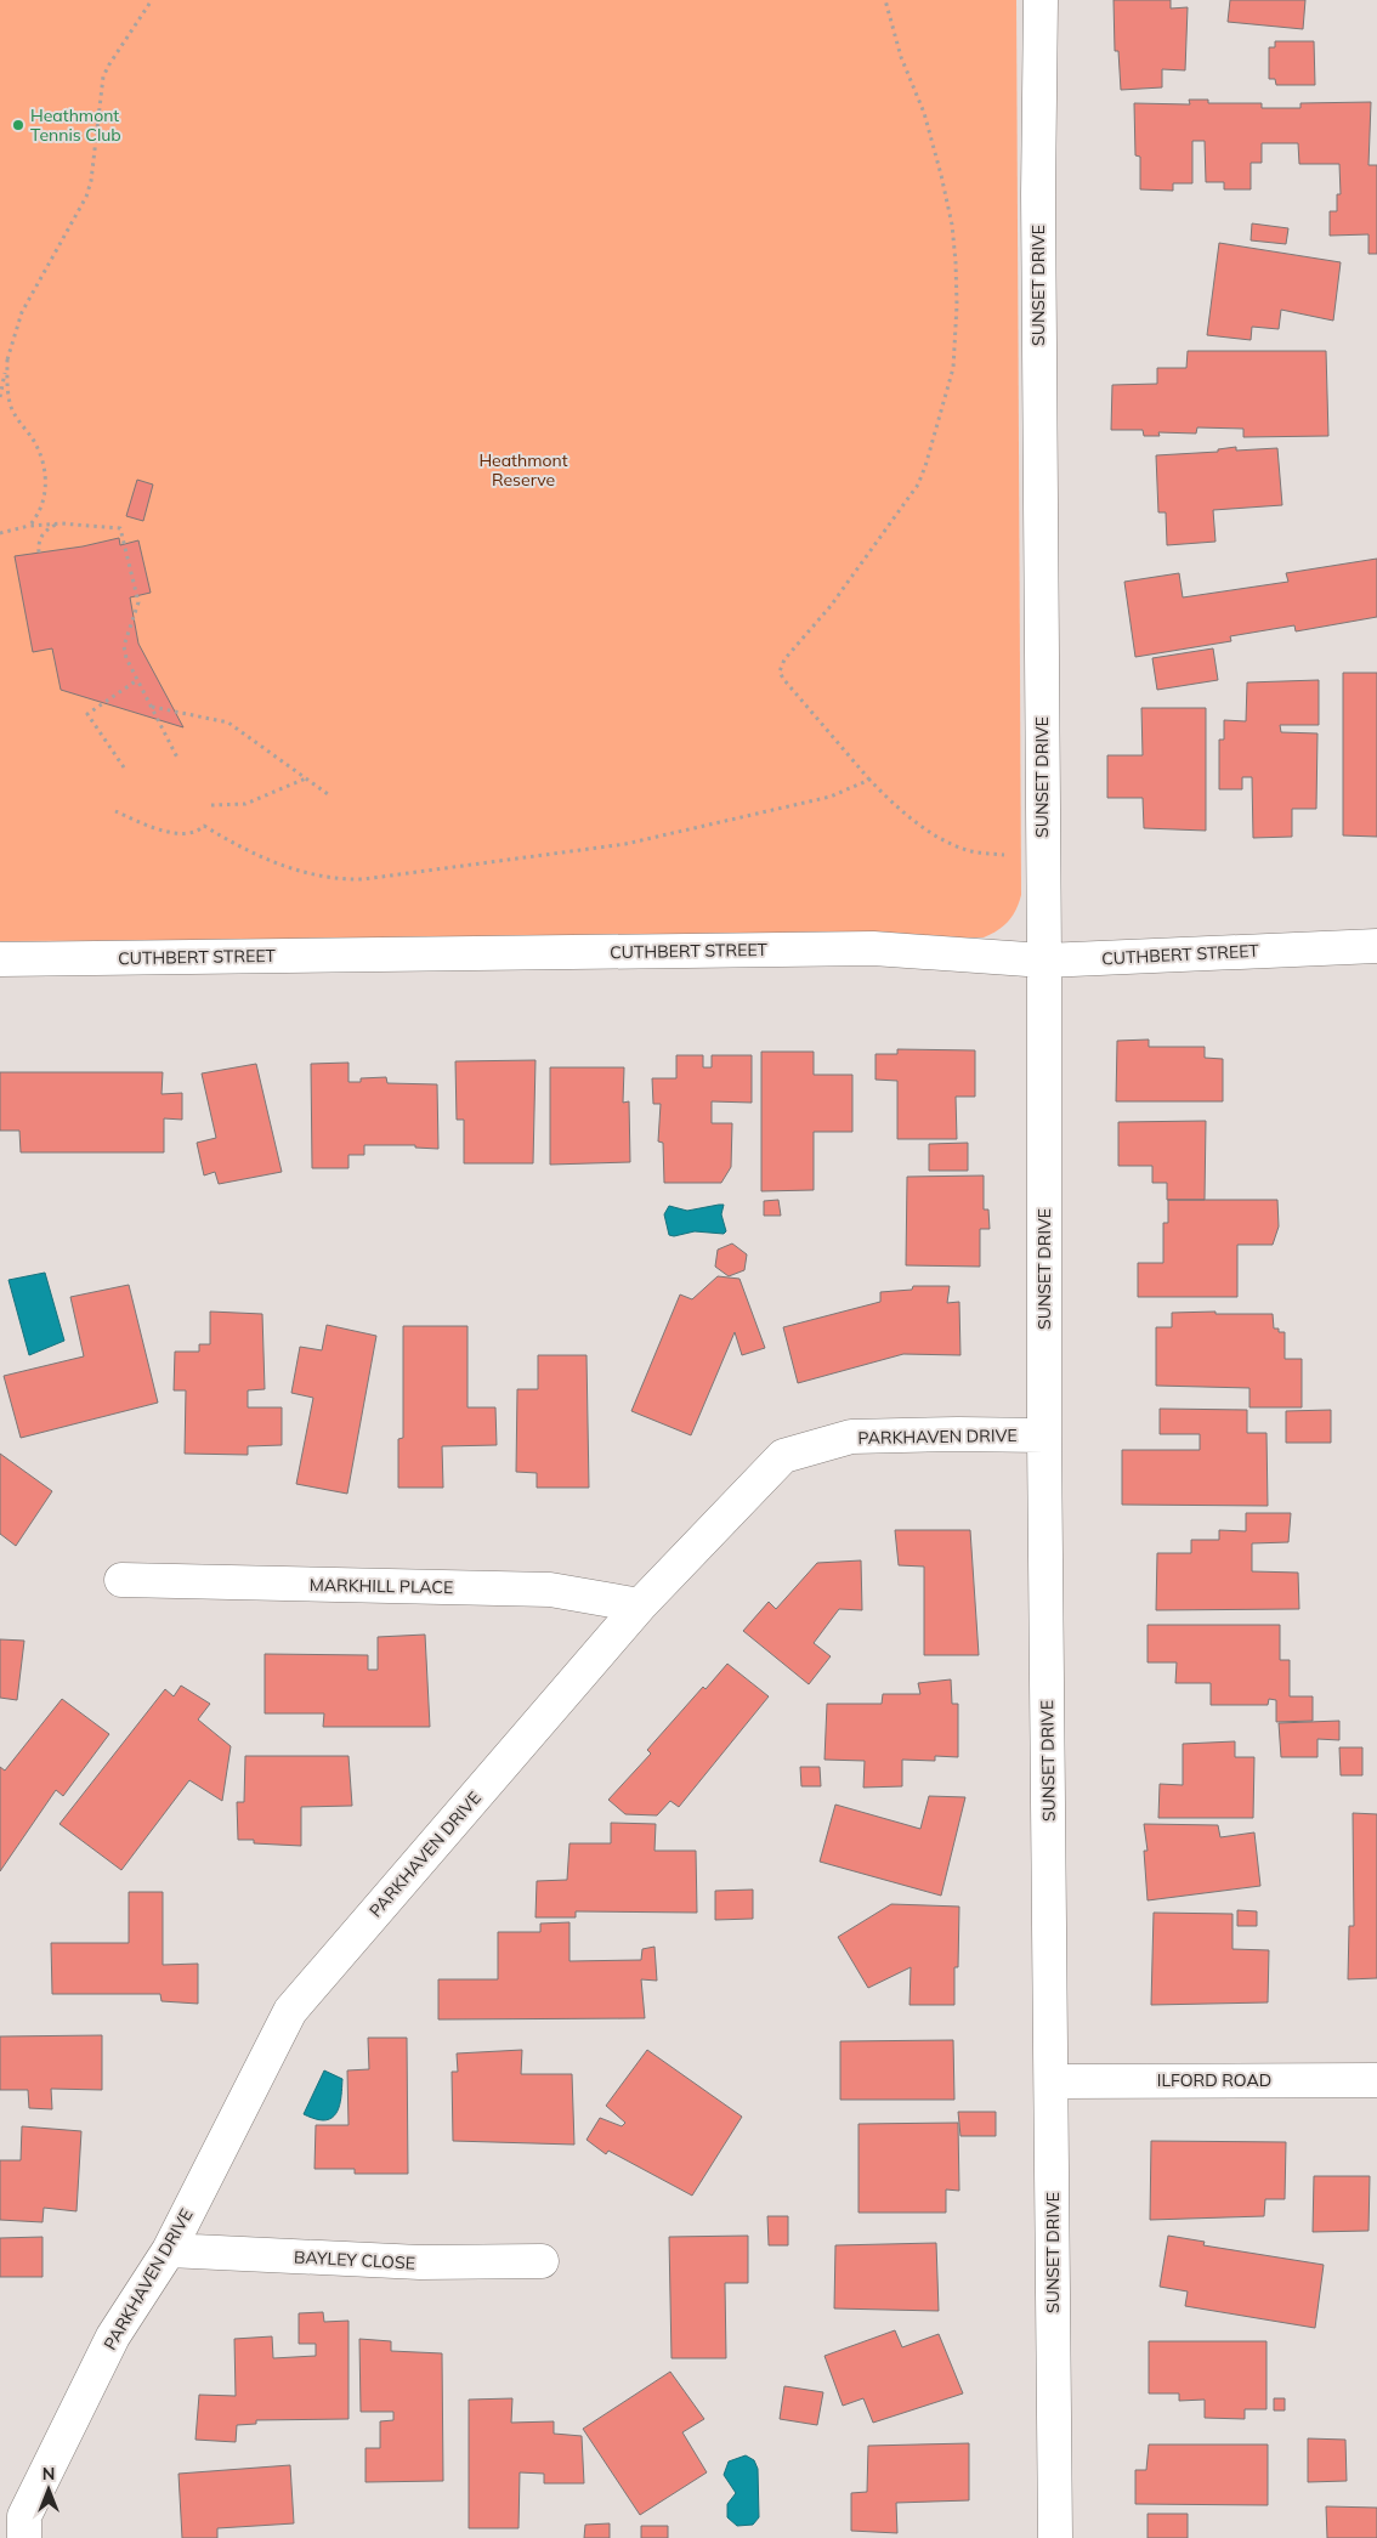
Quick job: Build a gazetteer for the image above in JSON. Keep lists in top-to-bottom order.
{
  "streets": {
    "street": [
      "SUNSET DRIVE",
      "CUTHBERT STREET",
      "PARKHAVEN DRIVE",
      "MARKHILL PLACE",
      "ILFORD ROAD",
      "BAYLEY CLOSE"
    ]
  },
  "crossings": [
    ["SUNSET DRIVE", "CUTHBERT STREET"],
    ["SUNSET DRIVE", "PARKHAVEN DRIVE"],
    ["SUNSET DRIVE", "ILFORD ROAD"],
    ["PARKHAVEN DRIVE", "MARKHILL PLACE"],
    ["PARKHAVEN DRIVE", "BAYLEY CLOSE"]
  ],
  "parks": ["Heathmont Reserve"],
  "places": ["Heathmont Tennis Club"],
  "north": "top"
}
